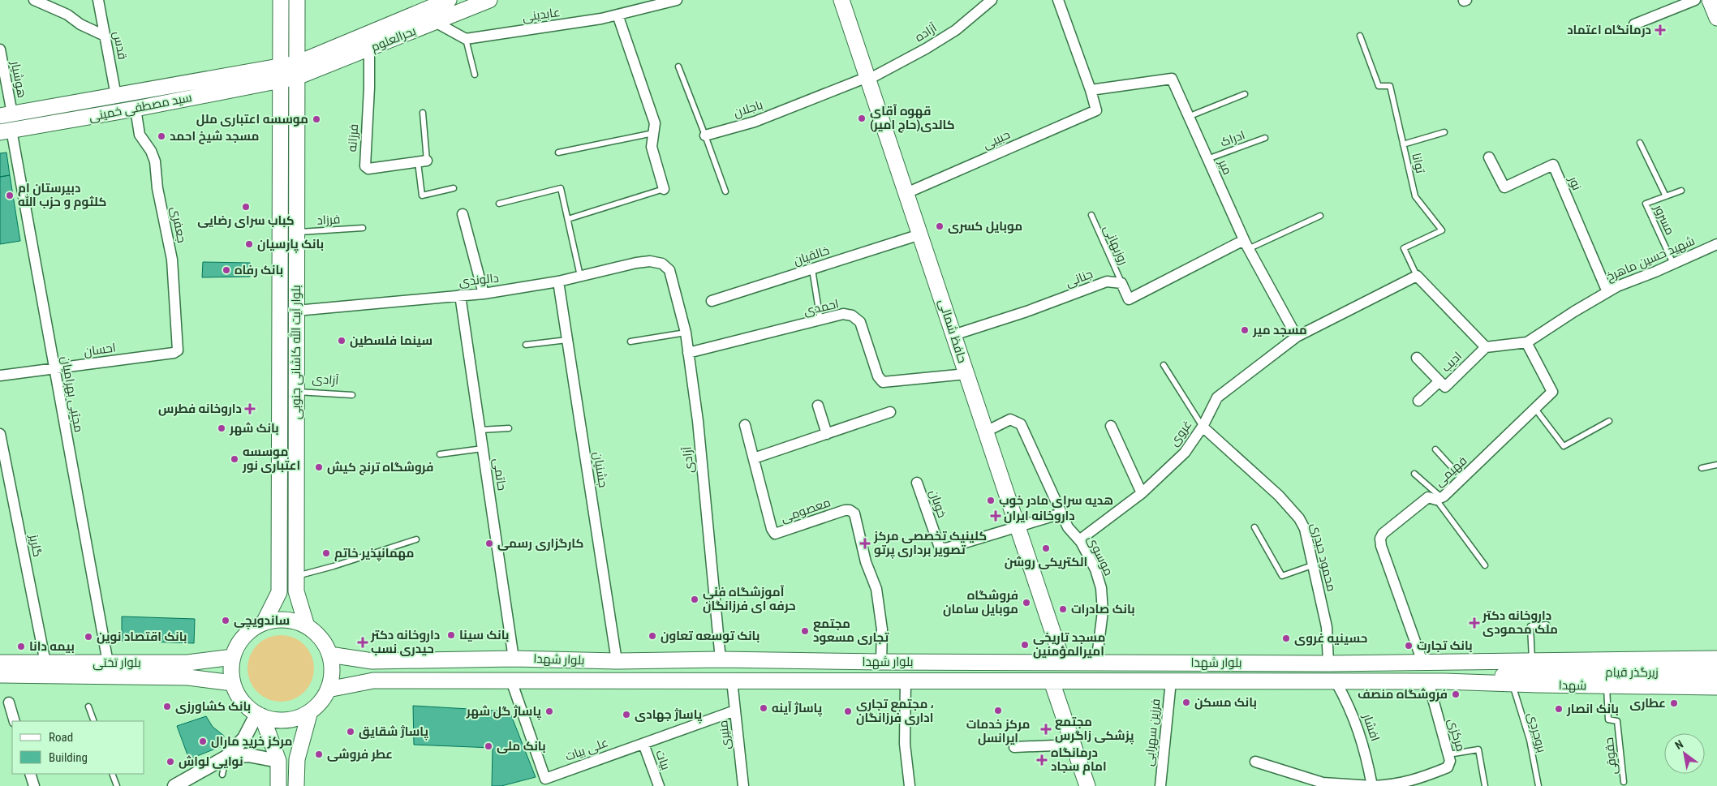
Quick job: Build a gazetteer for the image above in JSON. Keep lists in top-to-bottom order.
{
  "streets": {
    "main road": [
      "بحرالعلوم",
      "سید مصطفی خمینی",
      "حافظ شمالی",
      "بلوار آیت الله کاشانی جنوبی",
      "بلوار شهدا",
      "بلوار تختی",
      "زیرگذر قیام",
      "شهدا"
    ],
    "street": [
      "عابدینی",
      "آزاده",
      "قدس",
      "هوشیار",
      "باجلان",
      "فرزانه",
      "حبیبی",
      "میر",
      "نور",
      "جعفری",
      "خالقیان",
      "شهید حسین ماهرخ",
      "جنانی",
      "دالوندی",
      "احمدی",
      "احسان",
      "ادیب",
      "آزادی",
      "مجتبی بهرامیان",
      "غروی",
      "جشنیان",
      "فهیمی",
      "حاتمی",
      "خوبان",
      "معصومی",
      "گلریز",
      "موسوی",
      "محمود حیدری",
      "افشار",
      "فرزین سهرابی",
      "منیری",
      "مرکزی",
      "علی بیات",
      "بیات"
    ],
    "lane": [
      "ادراک",
      "توانا",
      "فرزاد",
      "مسرور",
      "روزبهانی",
      "بروجردی",
      "حقوقی"
    ]
  },
  "crossings": [
    ["آزاده", "باجلان"],
    ["آزاده", "حافظ شمالی"],
    ["بحرالعلوم", "فرزانه"],
    ["بحرالعلوم", "بلوار آیت الله کاشانی جنوبی"],
    ["قدس", "سید مصطفی خمینی"],
    ["هوشیار", "سید مصطفی خمینی"],
    ["سید مصطفی خمینی", "جعفری"],
    ["سید مصطفی خمینی", "بلوار آیت الله کاشانی جنوبی"],
    ["سید مصطفی خمینی", "مجتبی بهرامیان"],
    ["باجلان", "حافظ شمالی"],
    ["ادراک", "میر"],
    ["حبیبی", "میر"],
    ["حبیبی", "حافظ شمالی"],
    ["میر", "غروی"],
    ["نور", "شهید حسین ماهرخ"],
    ["فرزاد", "بلوار آیت الله کاشانی جنوبی"],
    ["مسرور", "شهید حسین ماهرخ"],
    ["جعفری", "احسان"],
    ["روزبهانی", "جنانی"],
    ["خالقیان", "حافظ شمالی"],
    ["شهید حسین ماهرخ", "فهیمی"],
    ["جنانی", "حافظ شمالی"],
    ["دالوندی", "بلوار آیت الله کاشانی جنوبی"],
    ["دالوندی", "آزادی"],
    ["دالوندی", "جشنیان"],
    ["دالوندی", "حاتمی"],
    ["احمدی", "حافظ شمالی"],
    ["احمدی", "آزادی"],
    ["حافظ شمالی", "خوبان"],
    ["حافظ شمالی", "موسوی"],
    ["حافظ شمالی", "بلوار شهدا"],
    ["احسان", "مجتبی بهرامیان"],
    ["بلوار آیت الله کاشانی جنوبی", "آزادی"],
    ["بلوار آیت الله کاشانی جنوبی", "بلوار شهدا"],
    ["بلوار آیت الله کاشانی جنوبی", "بلوار تختی"],
    ["آزادی", "بلوار شهدا"],
    ["مجتبی بهرامیان", "بلوار تختی"],
    ["غروی", "موسوی"],
    ["غروی", "محمود حیدری"],
    ["جشنیان", "بلوار شهدا"],
    ["فهیمی", "بلوار شهدا"],
    ["حاتمی", "بلوار شهدا"],
    ["معصومی", "بلوار شهدا"],
    ["گلریز", "بلوار تختی"],
    ["موسوی", "بلوار شهدا"],
    ["محمود حیدری", "بلوار شهدا"],
    ["بلوار شهدا", "بلوار تختی"],
    ["بلوار شهدا", "شهدا"],
    ["بلوار شهدا", "افشار"],
    ["بلوار شهدا", "فرزین سهرابی"],
    ["بلوار شهدا", "منیری"],
    ["بلوار شهدا", "مرکزی"],
    ["بلوار شهدا", "علی بیات"],
    ["زیرگذر قیام", "شهدا"],
    ["زیرگذر قیام", "بروجردی"],
    ["شهدا", "بروجردی"],
    ["شهدا", "حقوقی"],
    ["افشار", "مرکزی"],
    ["منیری", "علی بیات"],
    ["علی بیات", "بیات"]
  ],
  "places": {
    "health": [
      "درمانگاه اعتماد",
      "داروخانه فطرس",
      "داروخانه ایران",
      "کلینیک تخصصی مرکز تصویر برداری پرتو",
      "داروخانه دکتر ملک محمودی",
      "داروخانه دکتر حیدری نسب",
      "مجتمع پزشکی زاگرس",
      "درمانگاه امام سجاد"
    ],
    "other": [
      "قهوه آقای کالدی(حاج امیر)",
      "موسسه اعتباری ملل",
      "مسجد شیخ احمد",
      "دبیرستان ام کلثوم و حزب الله",
      "کباب سرای رضایی",
      "موبایل کسری",
      "بانک پارسیان",
      "بانک رفاه",
      "مسجد میر",
      "سینما فلسطین",
      "بانک شهر",
      "موسسه اعتباری نور",
      "فروشگاه ترنج کیش",
      "هدیه سرای مادر خوب",
      "کارگزاری رسمی",
      "الکتریکی روشن",
      "مهمانپذیر خاتم",
      "آموزشگاه فنی حرفه ای فرزانگان",
      "فروشگاه موبایل سامان",
      "بانک صادرات",
      "ساندویچی",
      "مجتمع تجاری مسعود",
      "بانک سینا",
      "بانک توسعه تعاون",
      "بانک اقتصاد نوین",
      "حسینیه غروی",
      "مسجد تاریخی امیرالمؤمنین",
      "بانک تجارت",
      "بیمه دانا",
      "فروشگاه منصف",
      "بانک مسکن",
      "عطاری",
      "بانک کشاورزی",
      "پاساژ آینه",
      "بانک انصار",
      "مرکز خدمات ایرانسل",
      "پاساژ گل شهر",
      "مجتمع تجاری ، اداری فرزانگان",
      "پاساژ جهادی",
      "پاساژ شقایق",
      "مرکز خرید مارال",
      "بانک ملی",
      "عطر فروشی",
      "نوایی لواش"
    ]
  },
  "legend": ["Road", "Building"],
  "north": "top left"
}
